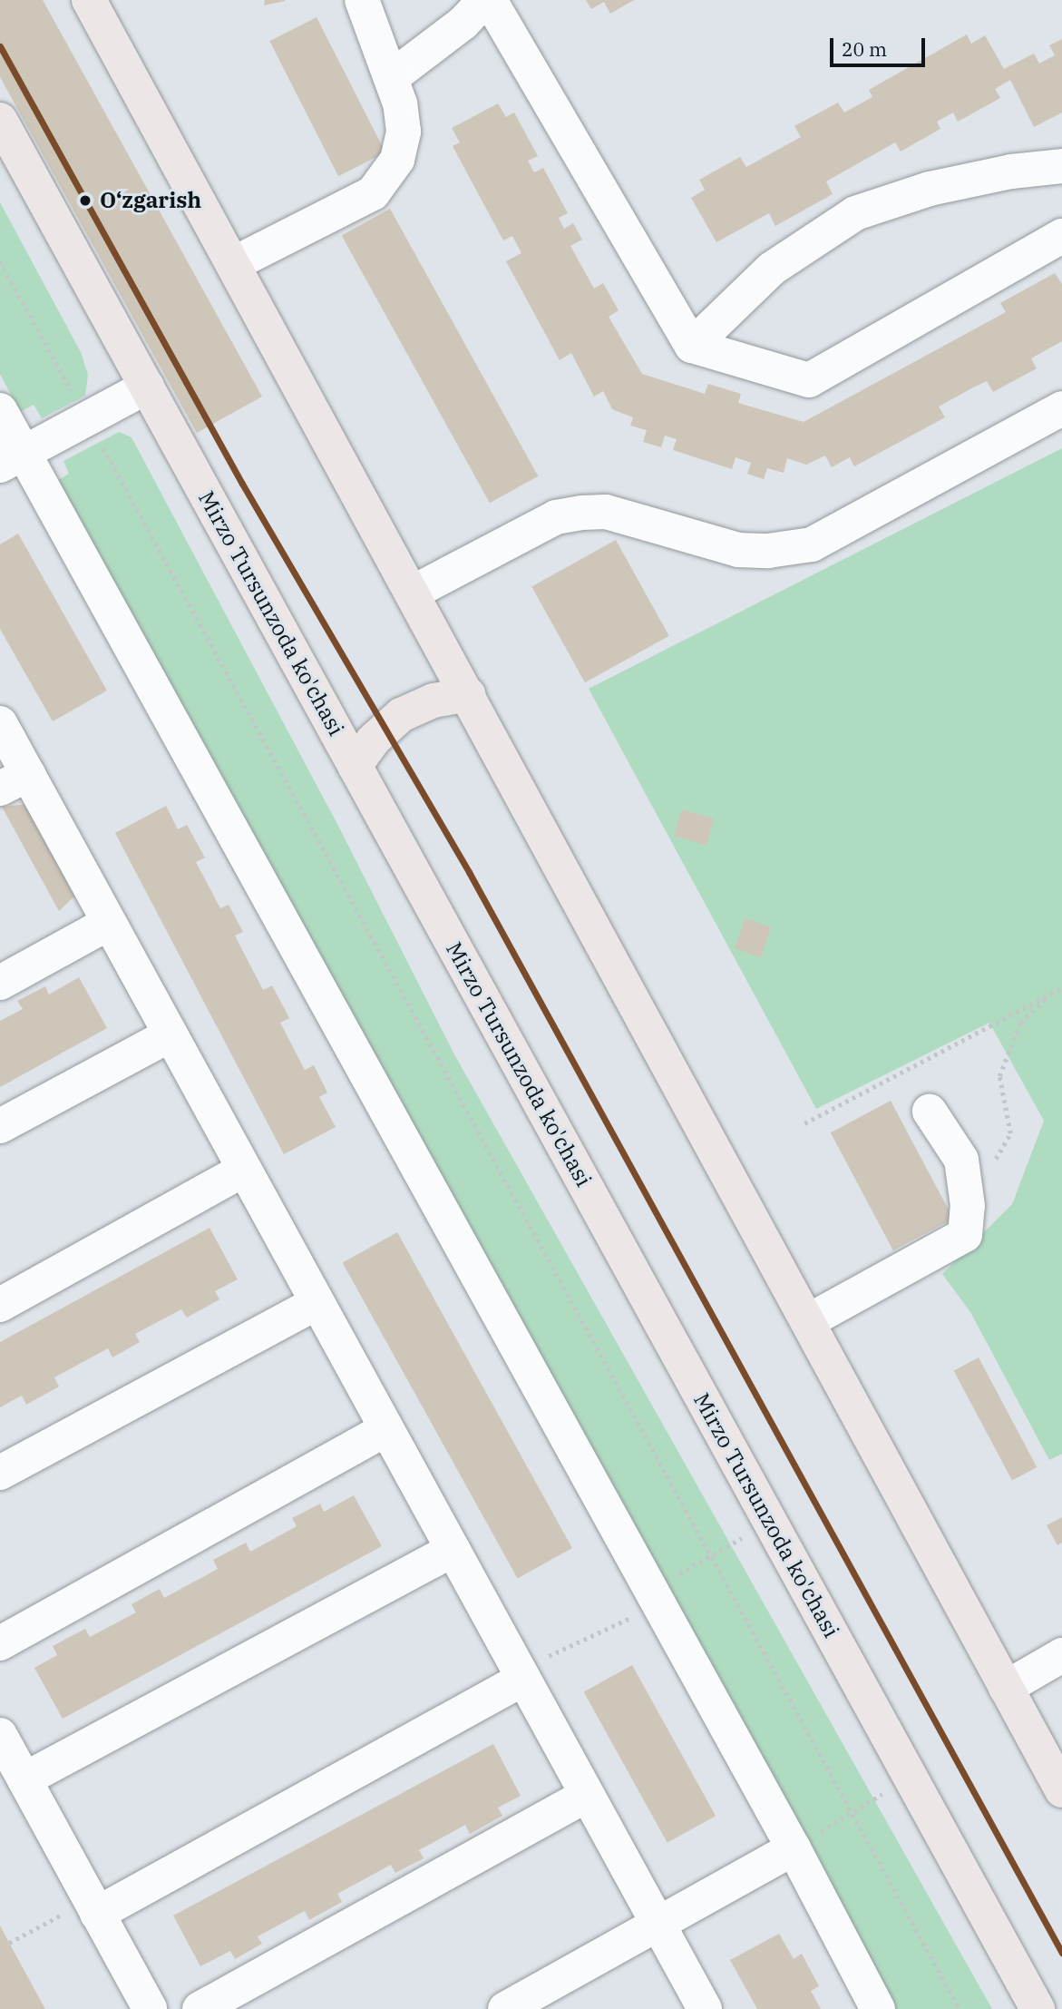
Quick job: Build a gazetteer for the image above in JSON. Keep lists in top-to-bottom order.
{
  "streets": {
    "main road": ["Mirzo Tursunzoda ko'chasi"]
  },
  "places": ["O‘zgarish"],
  "scale_bar": "20 m"
}
